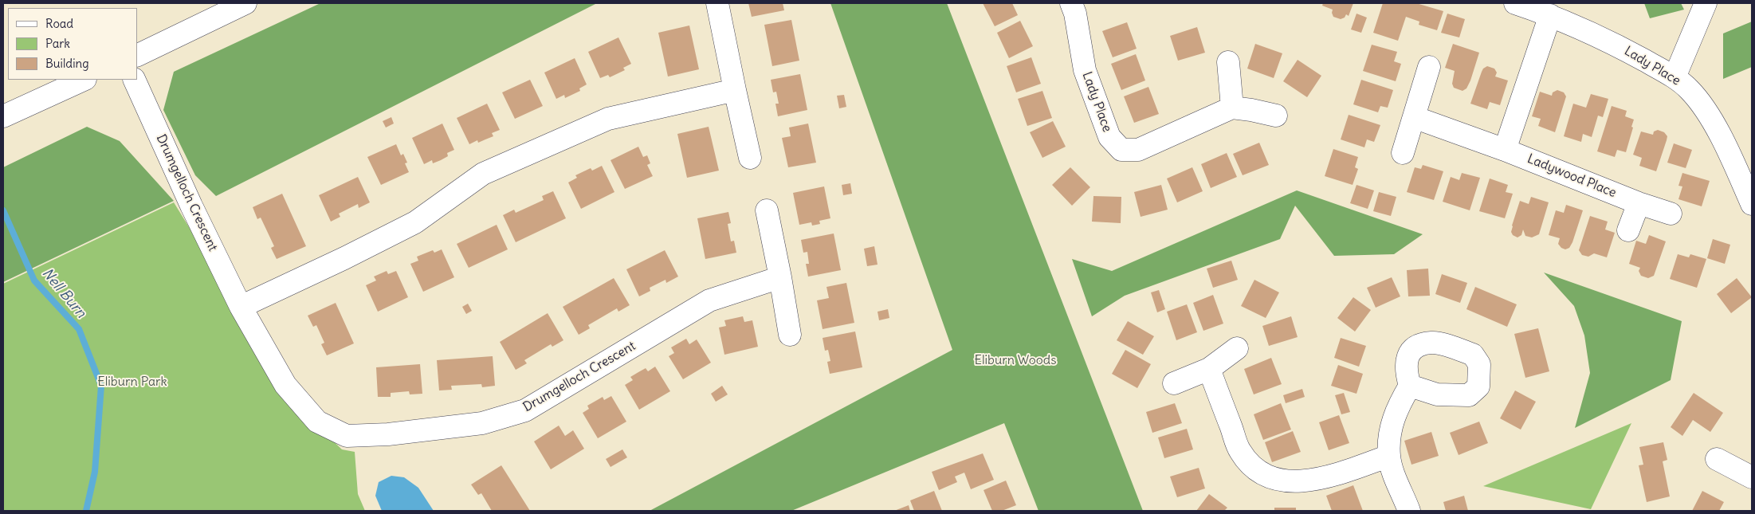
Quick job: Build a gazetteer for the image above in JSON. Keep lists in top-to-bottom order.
{
  "streets": {
    "street": ["Lady Place", "Ladywood Place", "Drumgelloch Crescent"]
  },
  "water": ["Nell Burn"],
  "parks": ["Eliburn Woods", "Eliburn Park"],
  "legend": ["Road", "Park", "Building"]
}
